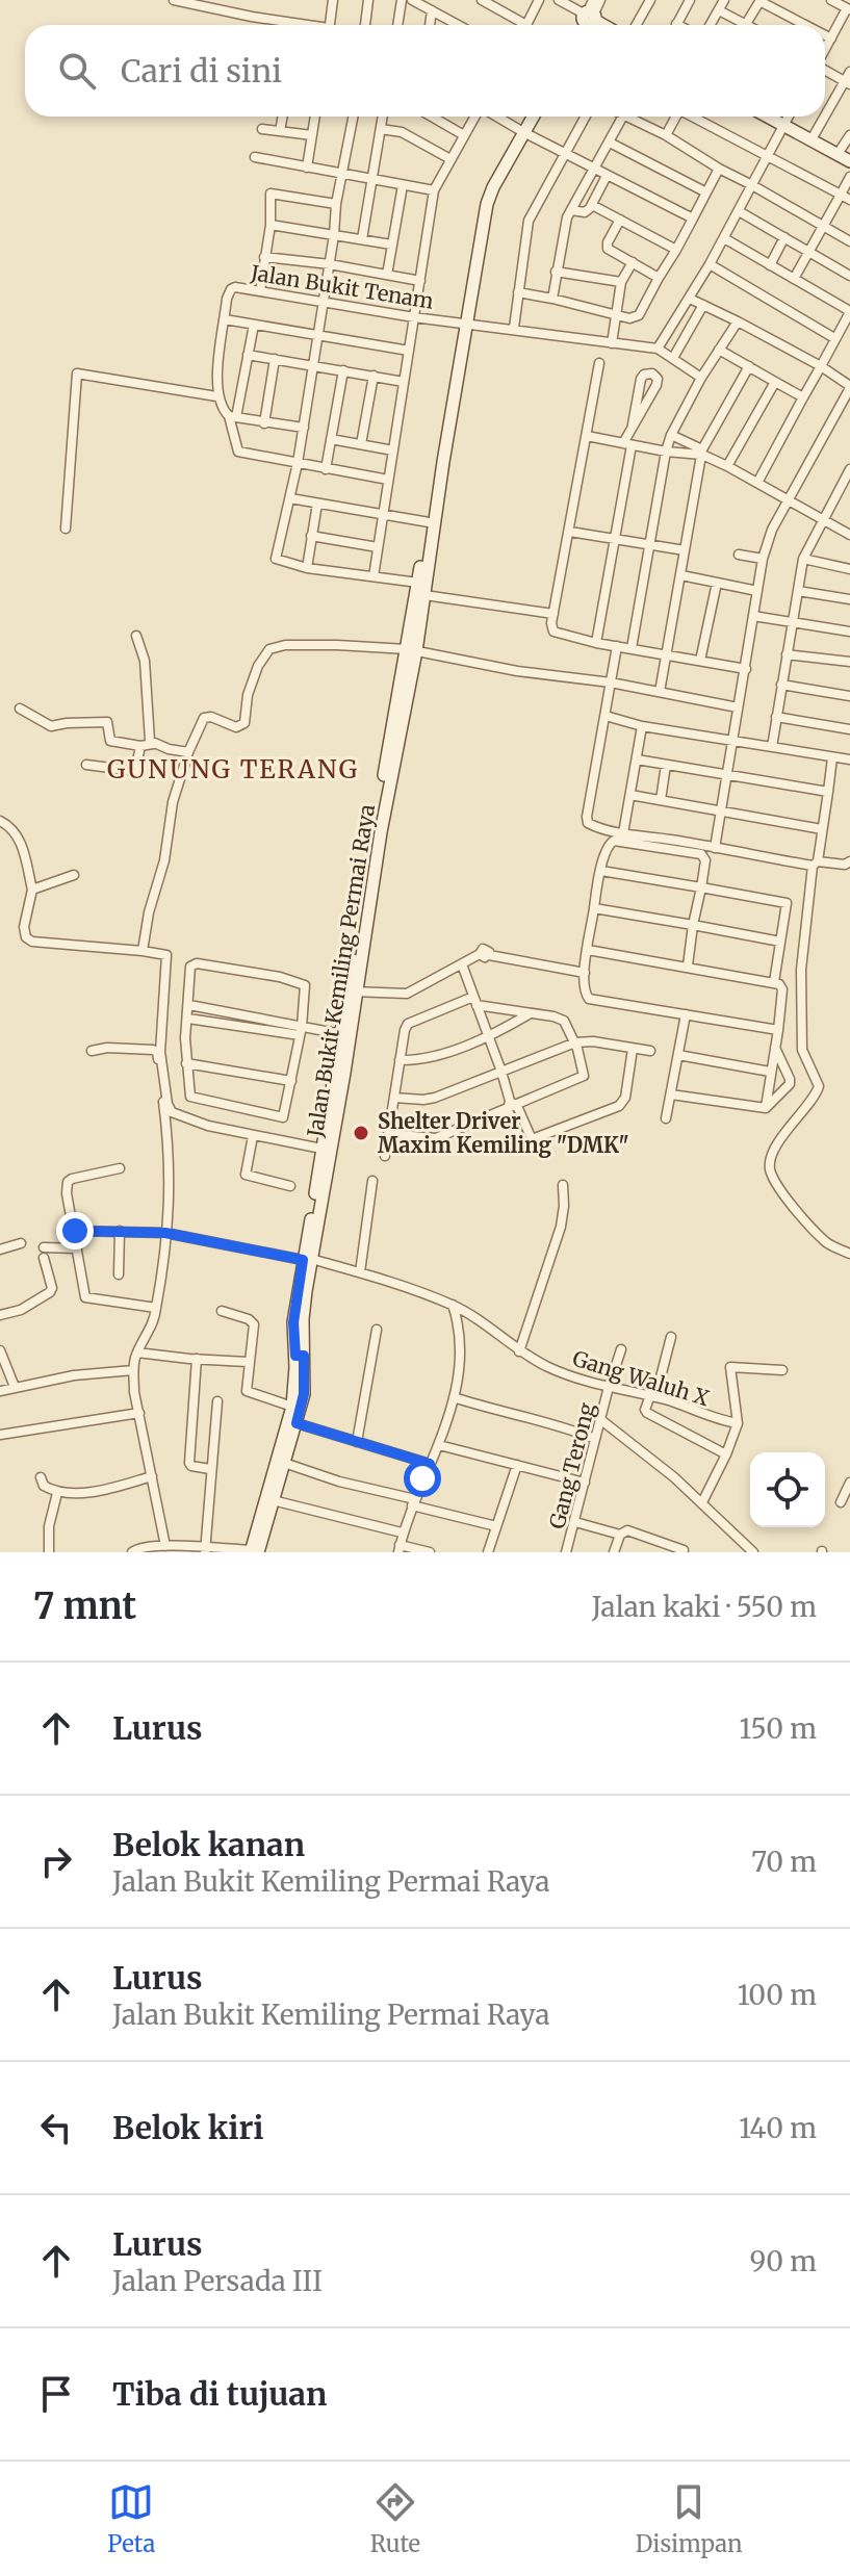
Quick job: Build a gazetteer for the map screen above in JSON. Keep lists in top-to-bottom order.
{
  "streets": {
    "street": [
      "Jalan Bukit Tenam",
      "Jalan Bukit Kemiling Permai Raya",
      "Gang Waluh X",
      "Gang Terong"
    ]
  },
  "crossings": [
    ["Jalan Bukit Tenam", "Jalan Bukit Kemiling Permai Raya"],
    ["Jalan Bukit Kemiling Permai Raya", "Gang Waluh X"],
    ["Gang Waluh X", "Gang Terong"]
  ],
  "districts": ["GUNUNG TERANG"],
  "places": ["Shelter Driver Maxim Kemiling \"DMK\""],
  "page": {
    "search": "Cari di sini",
    "heading": ["7 mnt", "Jalan kaki · 550 m"],
    "list": [
      ["Lurus", "150 m"],
      ["Belok kanan", "Jalan Bukit Kemiling Permai Raya", "70 m"],
      ["Lurus", "Jalan Bukit Kemiling Permai Raya", "100 m"],
      ["Belok kiri", "140 m"],
      ["Lurus", "Jalan Persada III", "90 m"],
      "Tiba di tujuan"
    ],
    "nav": ["Peta", "Rute", "Disimpan"]
  }
}
